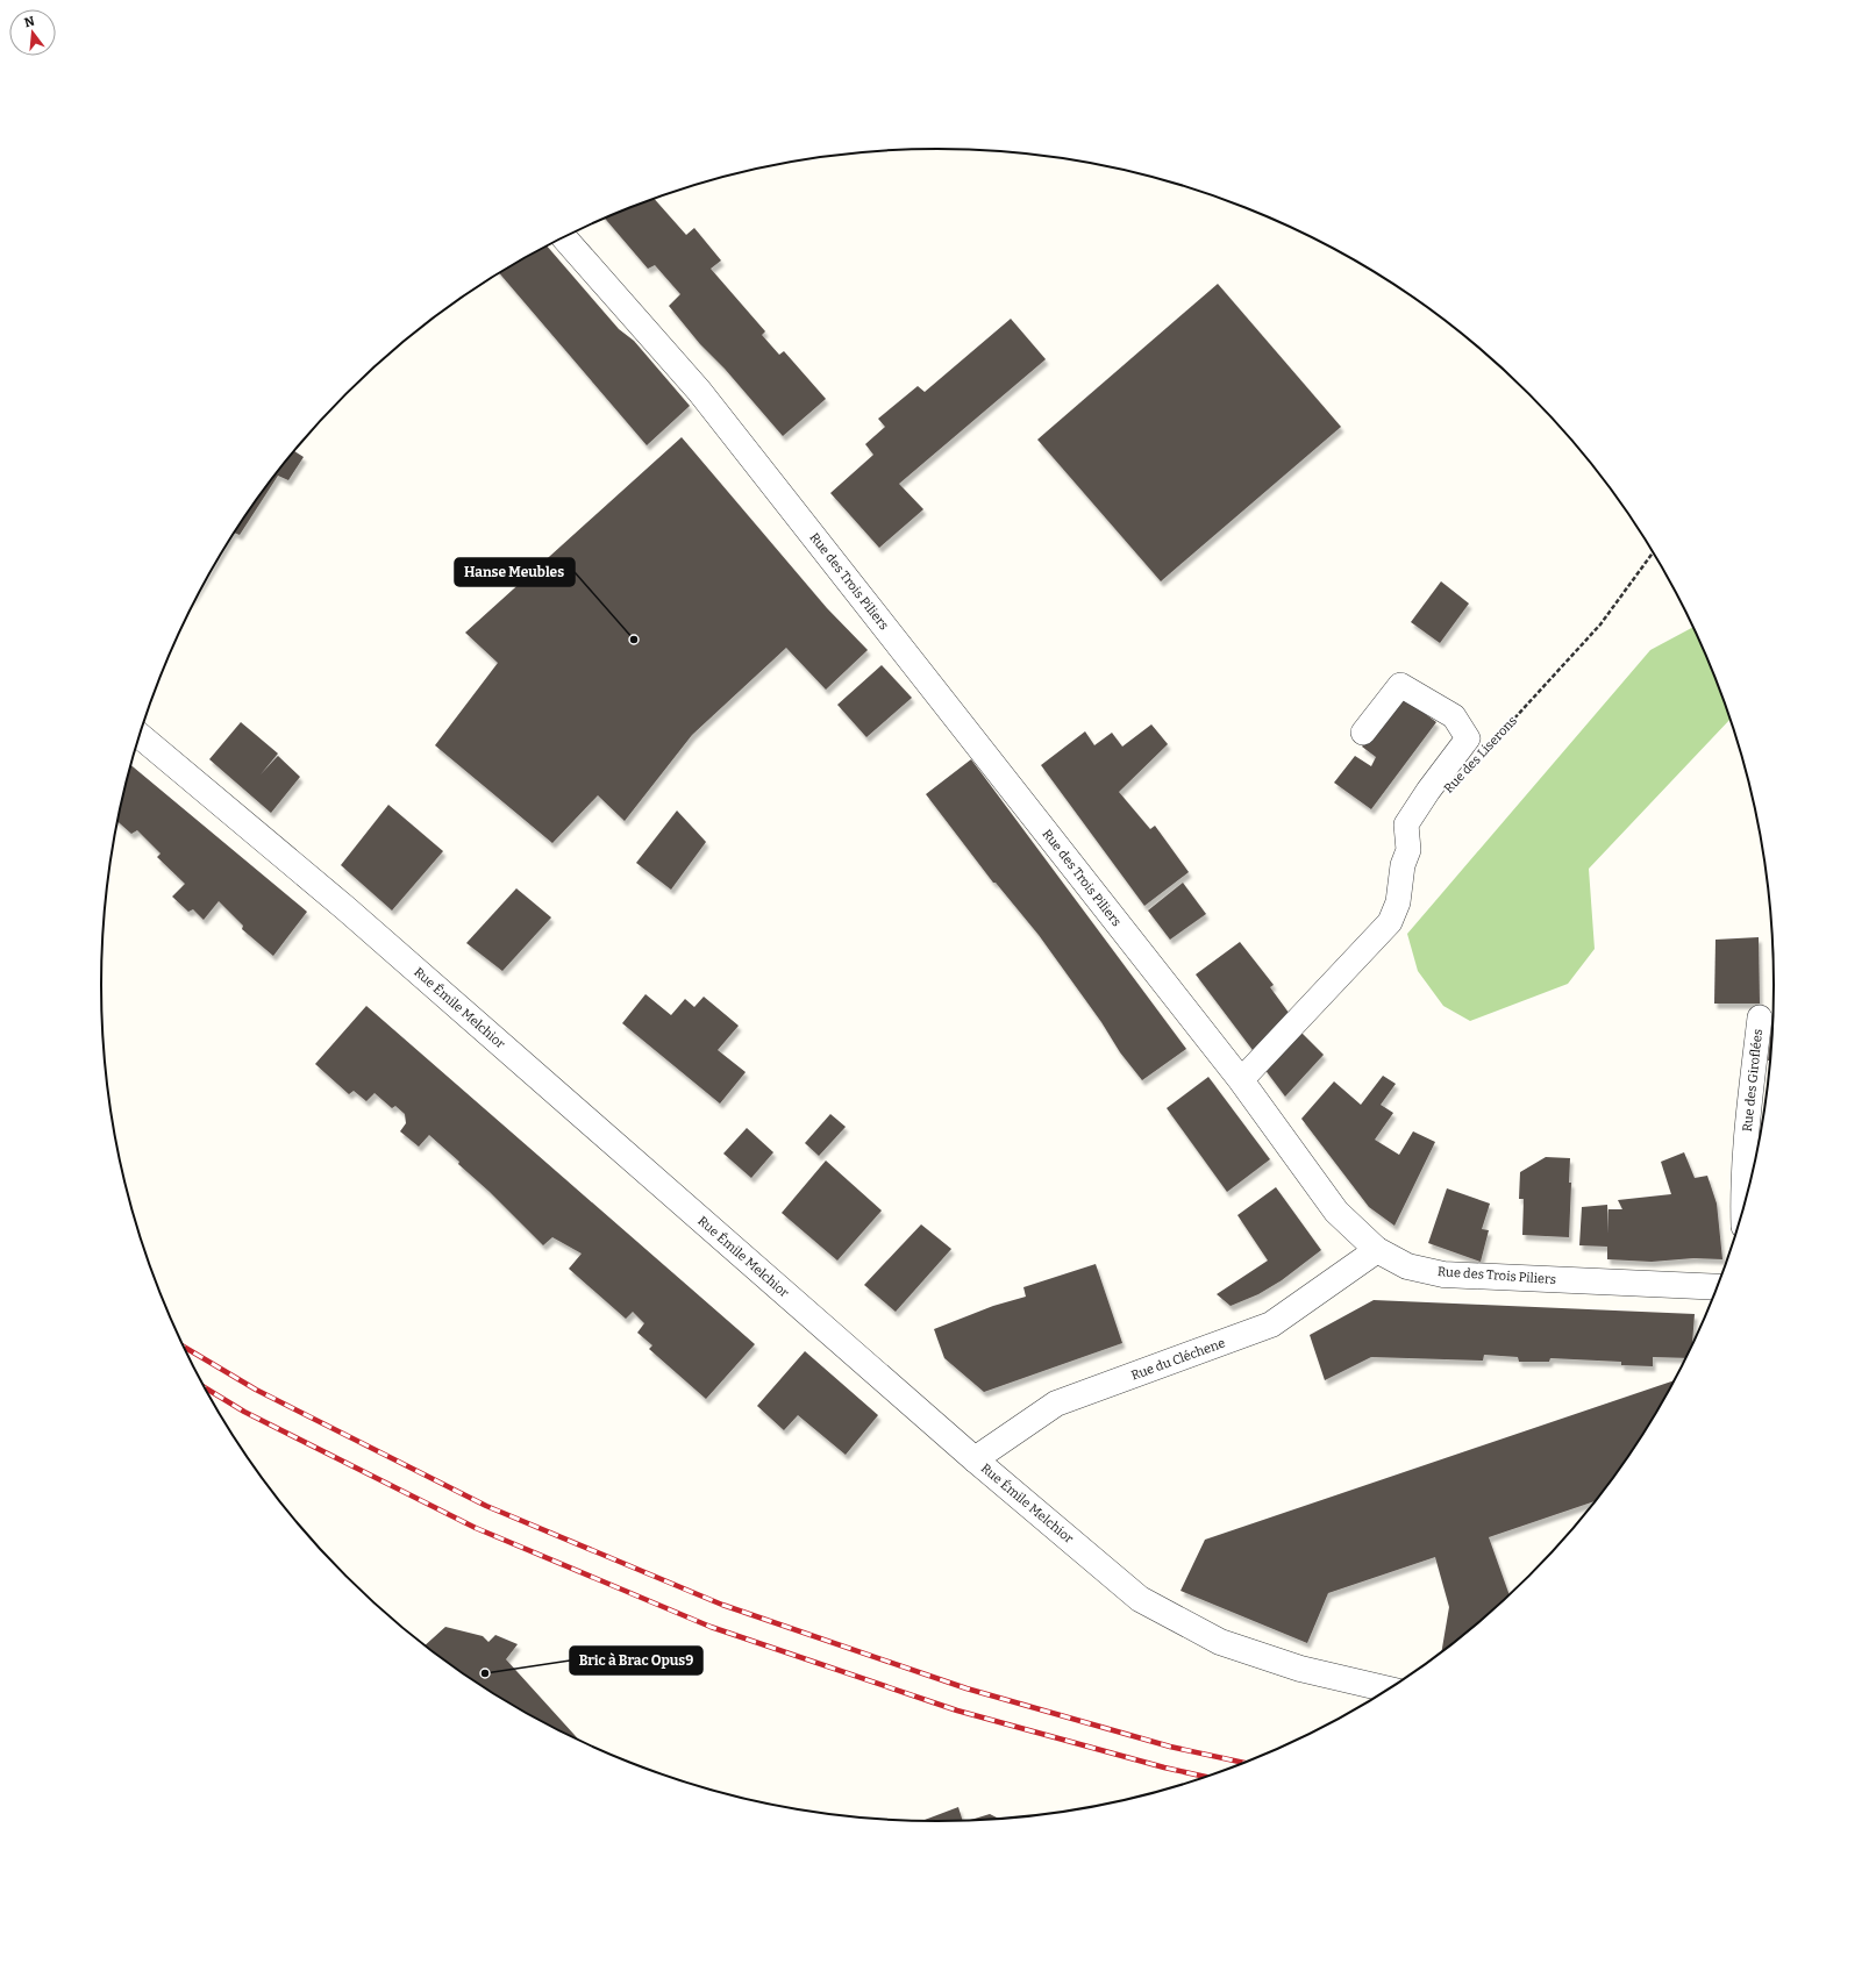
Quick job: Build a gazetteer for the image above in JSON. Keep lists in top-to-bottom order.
{
  "streets": {
    "street": ["Rue des Trois Piliers", "Rue Émile Melchior", "Rue du Cléchene"],
    "lane": ["Rue des Giroflées"],
    "path": ["Rue des Liserons"]
  },
  "crossings": [
    ["Rue des Trois Piliers", "Rue du Cléchene"],
    ["Rue Émile Melchior", "Rue du Cléchene"]
  ],
  "places": ["Hanse Meubles", "Bric à Brac Opus9"],
  "north": "top"
}
